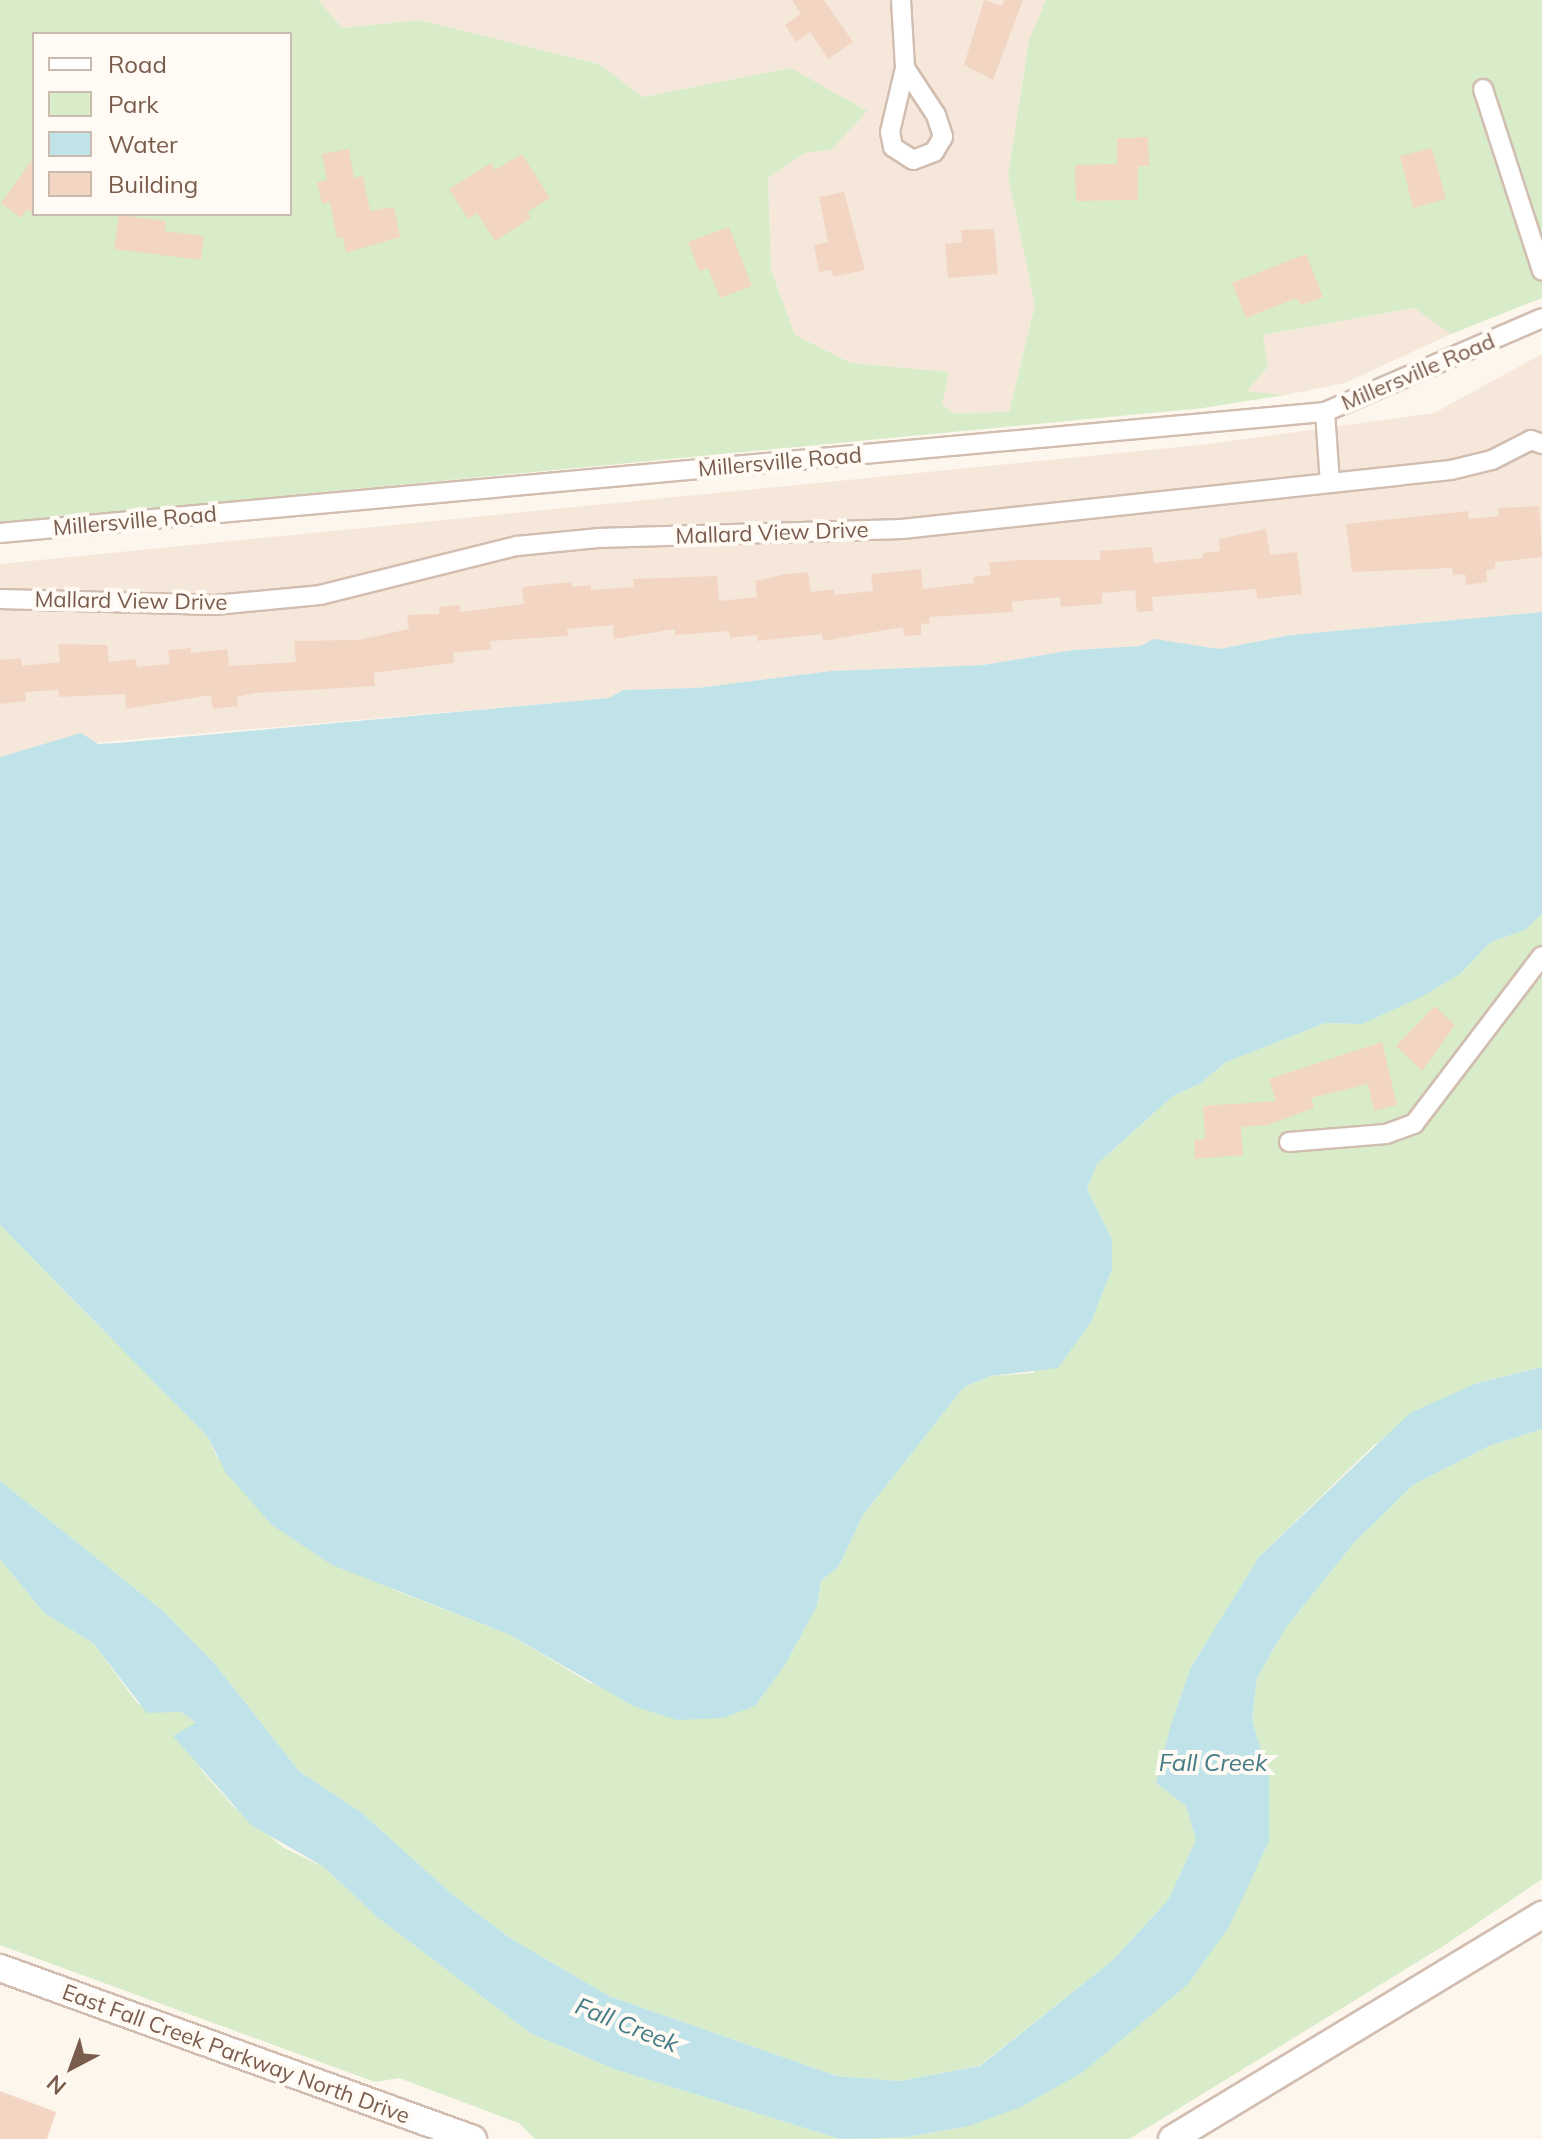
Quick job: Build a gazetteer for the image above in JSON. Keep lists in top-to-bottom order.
{
  "streets": {
    "main road": ["East Fall Creek Parkway North Drive"],
    "street": ["Millersville Road", "Mallard View Drive"]
  },
  "water": ["Fall Creek"],
  "legend": [
    "Road",
    "Park",
    "Water",
    "Building"
  ],
  "north": "bottom left"
}
